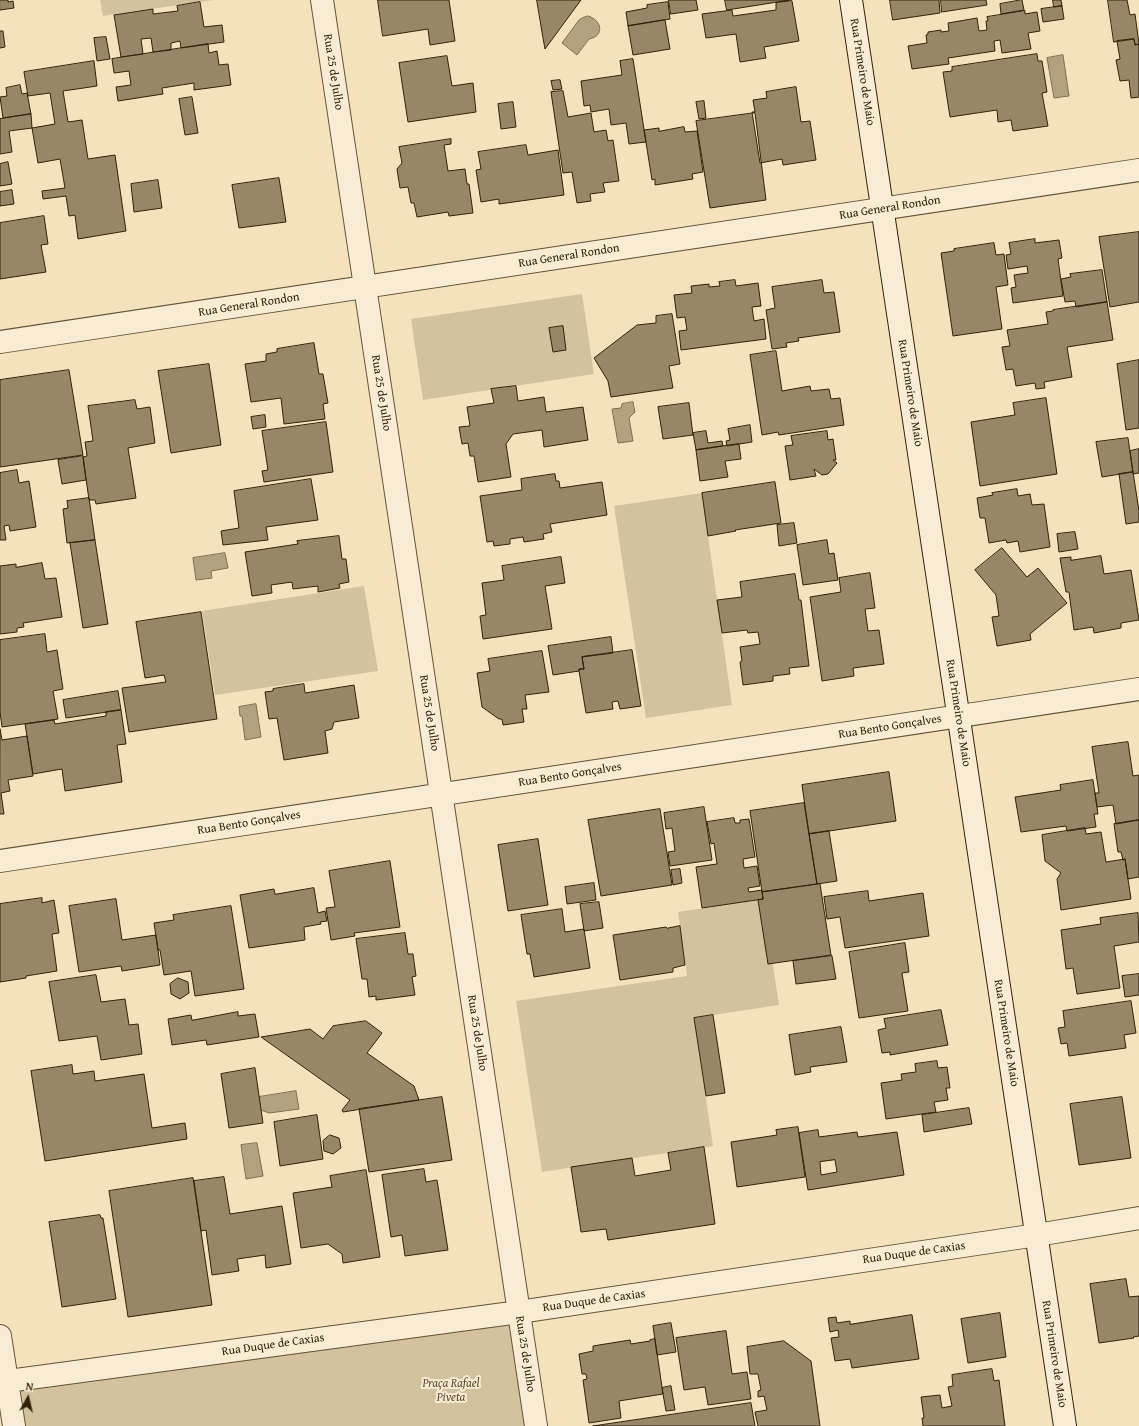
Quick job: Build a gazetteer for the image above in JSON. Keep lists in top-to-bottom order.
{
  "streets": {
    "street": [
      "Rua 25 de Julho",
      "Rua Primeiro de Maio",
      "Rua General Rondon",
      "Rua Bento Gonçalves",
      "Rua Duque de Caxias"
    ]
  },
  "crossings": [
    ["Rua 25 de Julho", "Rua General Rondon"],
    ["Rua 25 de Julho", "Rua Bento Gonçalves"],
    ["Rua 25 de Julho", "Rua Duque de Caxias"],
    ["Rua Primeiro de Maio", "Rua General Rondon"],
    ["Rua Primeiro de Maio", "Rua Bento Gonçalves"],
    ["Rua Primeiro de Maio", "Rua Duque de Caxias"]
  ],
  "parks": ["Praça Rafael Piveta"],
  "north": "top"
}
